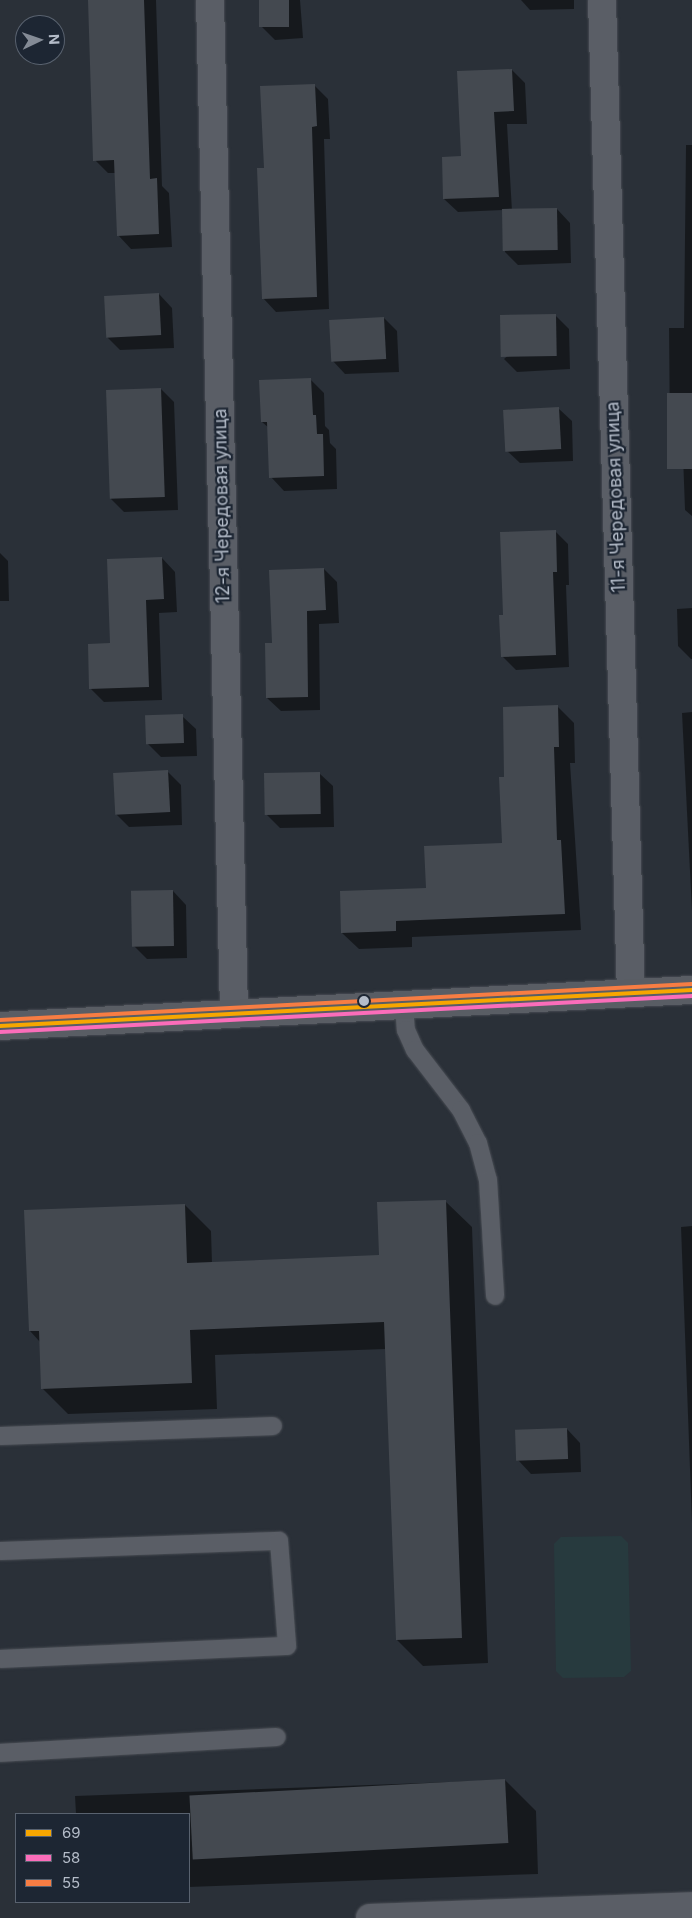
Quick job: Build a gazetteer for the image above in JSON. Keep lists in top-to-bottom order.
{
  "streets": {
    "street": ["11-я Чередовая улица", "12-я Чередовая улица"]
  },
  "lines": ["transit line 55", "transit line 69", "transit line 58"],
  "legend": ["69", "58", "55"],
  "north": "right"
}
